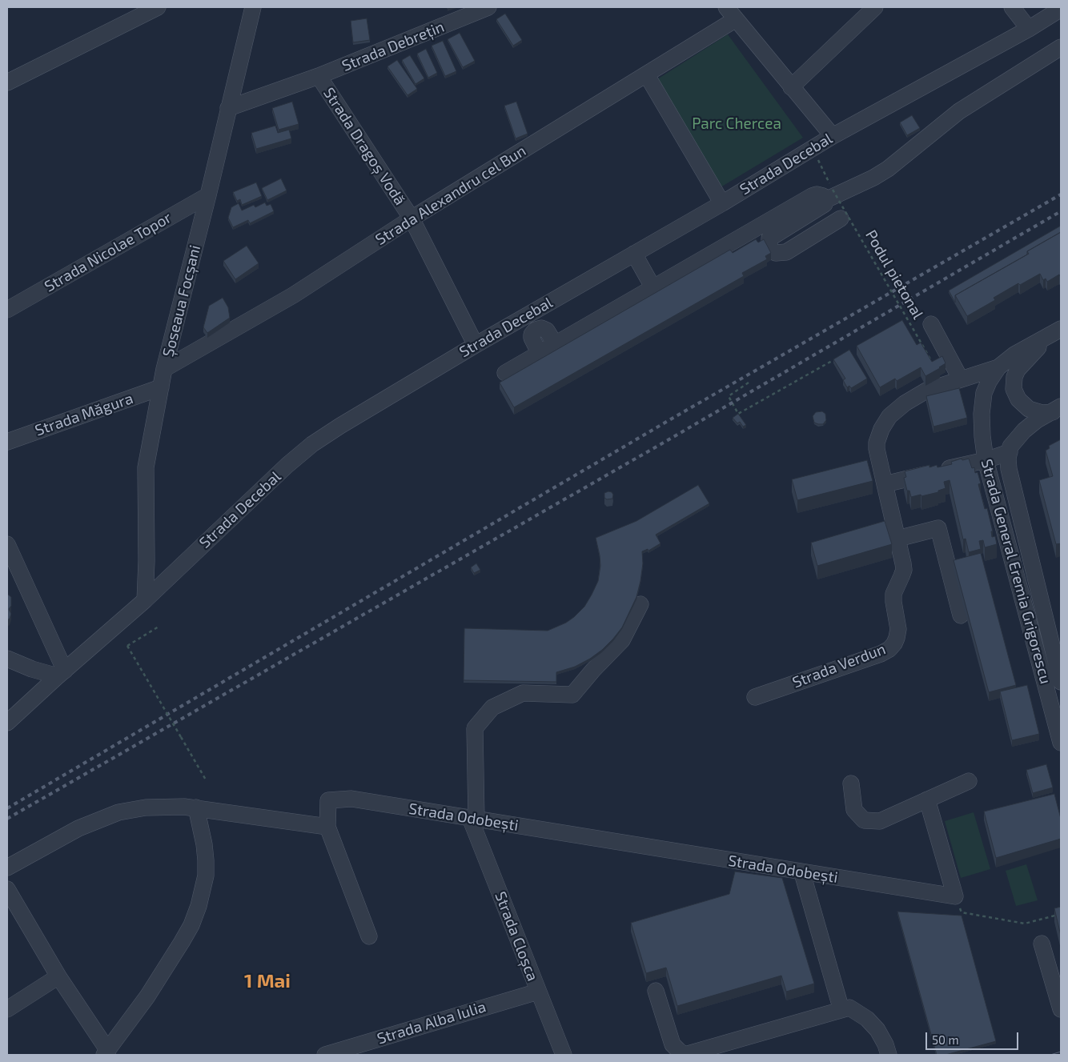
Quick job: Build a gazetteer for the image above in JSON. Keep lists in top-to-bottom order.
{
  "streets": {
    "street": [
      "Strada Debrețin",
      "Strada Dragoș Vodă",
      "Strada Decebal",
      "Strada Alexandru cel Bun",
      "Strada Nicolae Topor",
      "Șoseaua Focșani",
      "Strada Măgura",
      "Strada General Eremia Grigorescu",
      "Strada Verdun",
      "Strada Odobești",
      "Strada Cloșca",
      "Strada Alba Iulia"
    ],
    "path": ["Podul pietonal"]
  },
  "crossings": [
    ["Strada Debrețin", "Strada Dragoș Vodă"],
    ["Strada Debrețin", "Șoseaua Focșani"],
    ["Strada Dragoș Vodă", "Strada Decebal"],
    ["Strada Dragoș Vodă", "Strada Alexandru cel Bun"],
    ["Strada Decebal", "Șoseaua Focșani"],
    ["Strada Alexandru cel Bun", "Șoseaua Focșani"],
    ["Strada Nicolae Topor", "Șoseaua Focșani"],
    ["Șoseaua Focșani", "Strada Măgura"],
    ["Strada General Eremia Grigorescu", "Strada Verdun"],
    ["Strada Odobești", "Strada Cloșca"],
    ["Strada Cloșca", "Strada Alba Iulia"]
  ],
  "districts": ["1 Mai"],
  "parks": ["Parc Chercea"],
  "scale_bar": "50 m"
}
